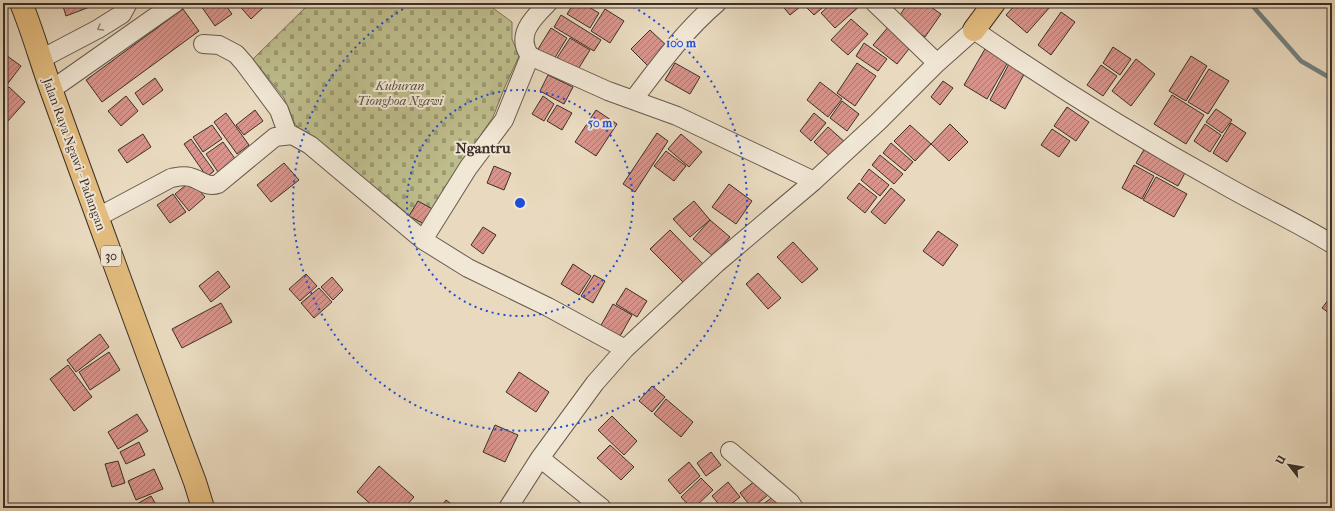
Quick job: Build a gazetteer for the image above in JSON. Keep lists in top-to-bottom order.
{
  "streets": {
    "main road": ["Jalan Raya Ngawi - Padangan", "30"]
  },
  "districts": ["Ngantru"],
  "parks": ["Kuburan Tionghoa Ngawi"],
  "north": "top left",
  "rings": ["100 m", "50 m"]
}
